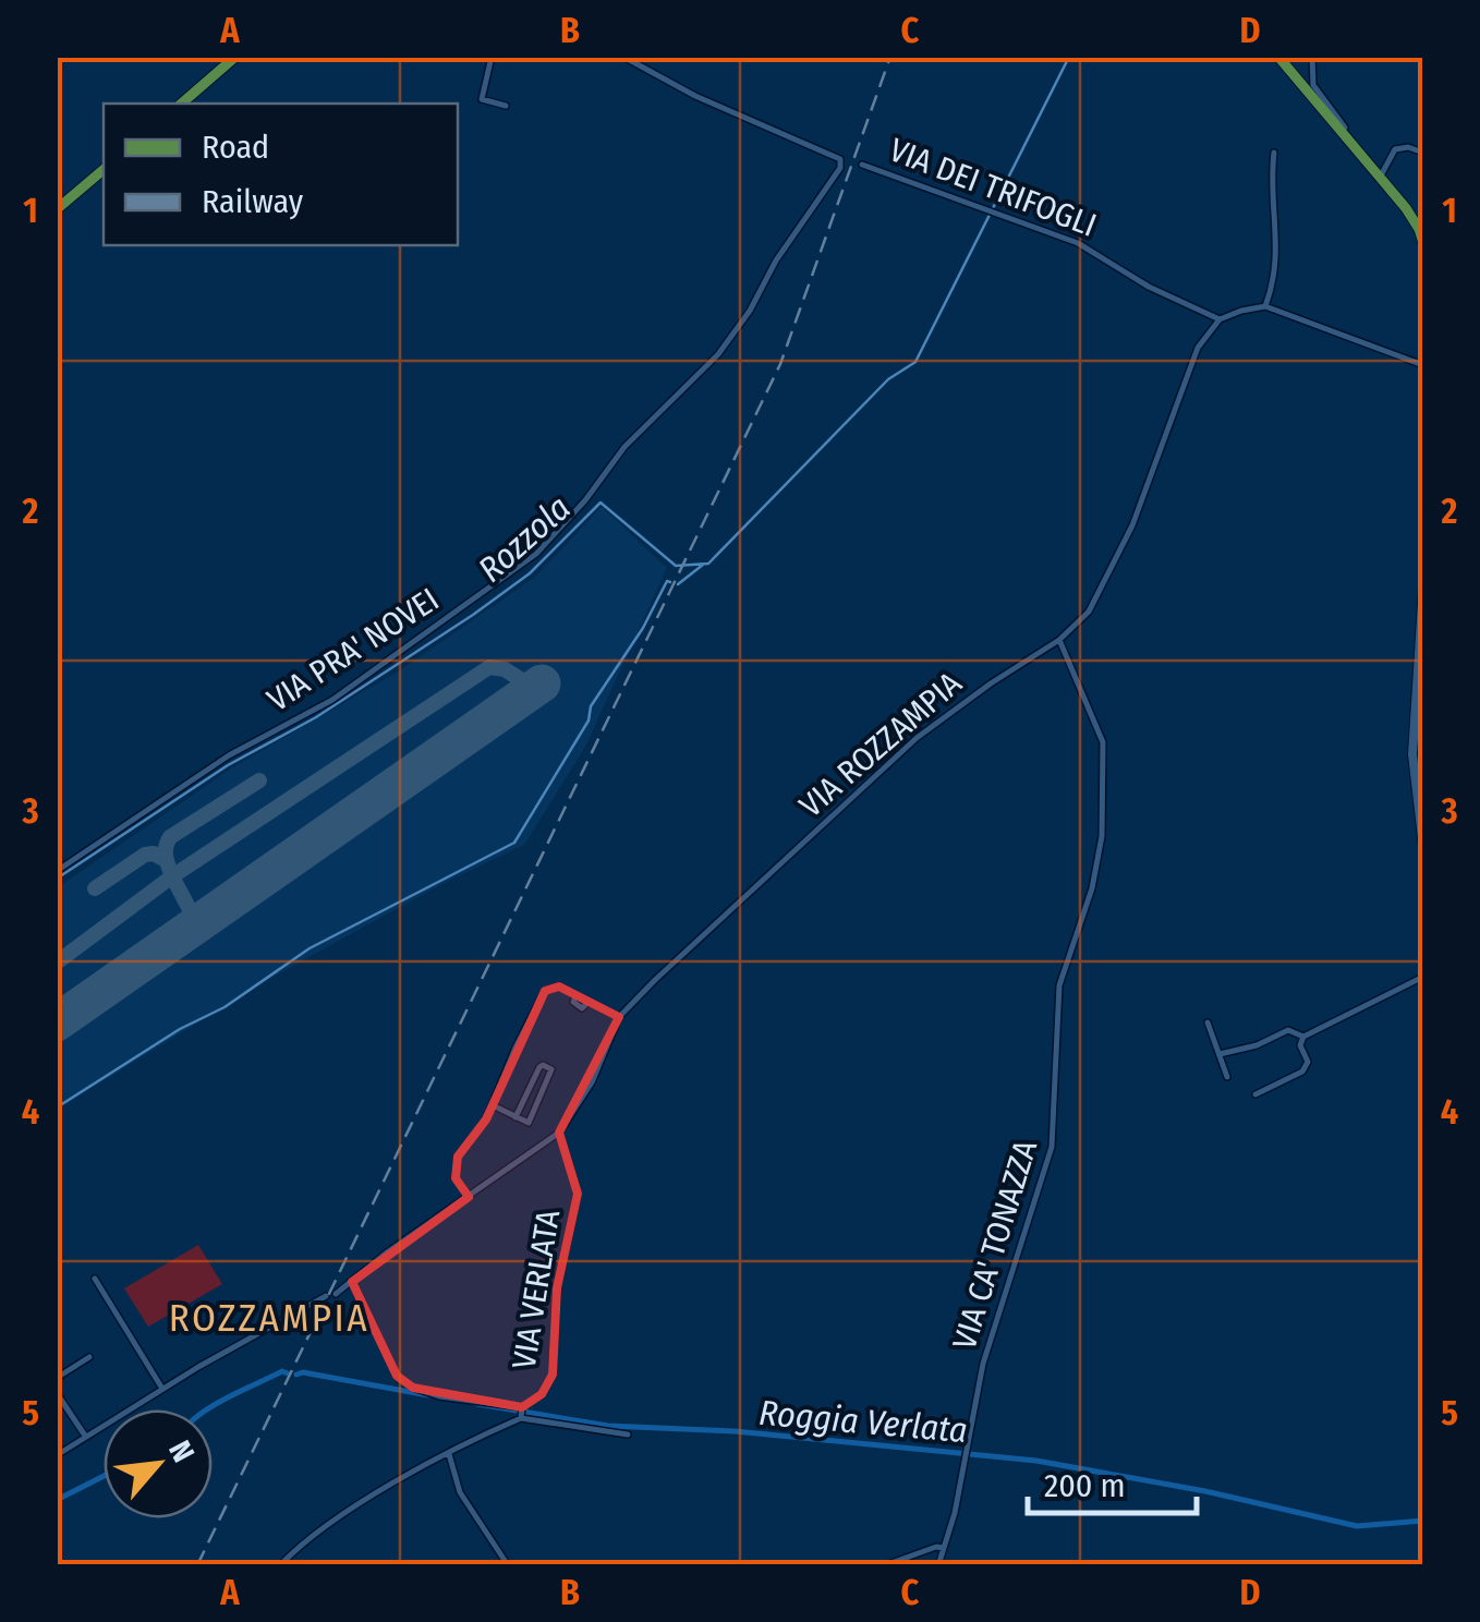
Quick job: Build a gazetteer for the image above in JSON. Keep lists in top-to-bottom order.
{
  "streets": {
    "street": [
      "VIA DEI TRIFOGLI",
      "VIA PRA' NOVEI",
      "VIA ROZZAMPIA",
      "VIA CA' TONAZZA",
      "VIA VERLATA"
    ]
  },
  "crossings": [
    ["VIA DEI TRIFOGLI", "VIA PRA' NOVEI"],
    ["VIA DEI TRIFOGLI", "VIA ROZZAMPIA"],
    ["VIA ROZZAMPIA", "VIA CA' TONAZZA"],
    ["VIA ROZZAMPIA", "VIA VERLATA"]
  ],
  "districts": ["ROZZAMPIA"],
  "water": ["Rozzola", "Roggia Verlata"],
  "legend": ["Road", "Railway"],
  "scale_bar": "200 m",
  "north": "top right",
  "grid": {
    "columns": [
      "A",
      "B",
      "C",
      "D"
    ],
    "rows": [
      "1",
      "2",
      "3",
      "4",
      "5"
    ]
  }
}
